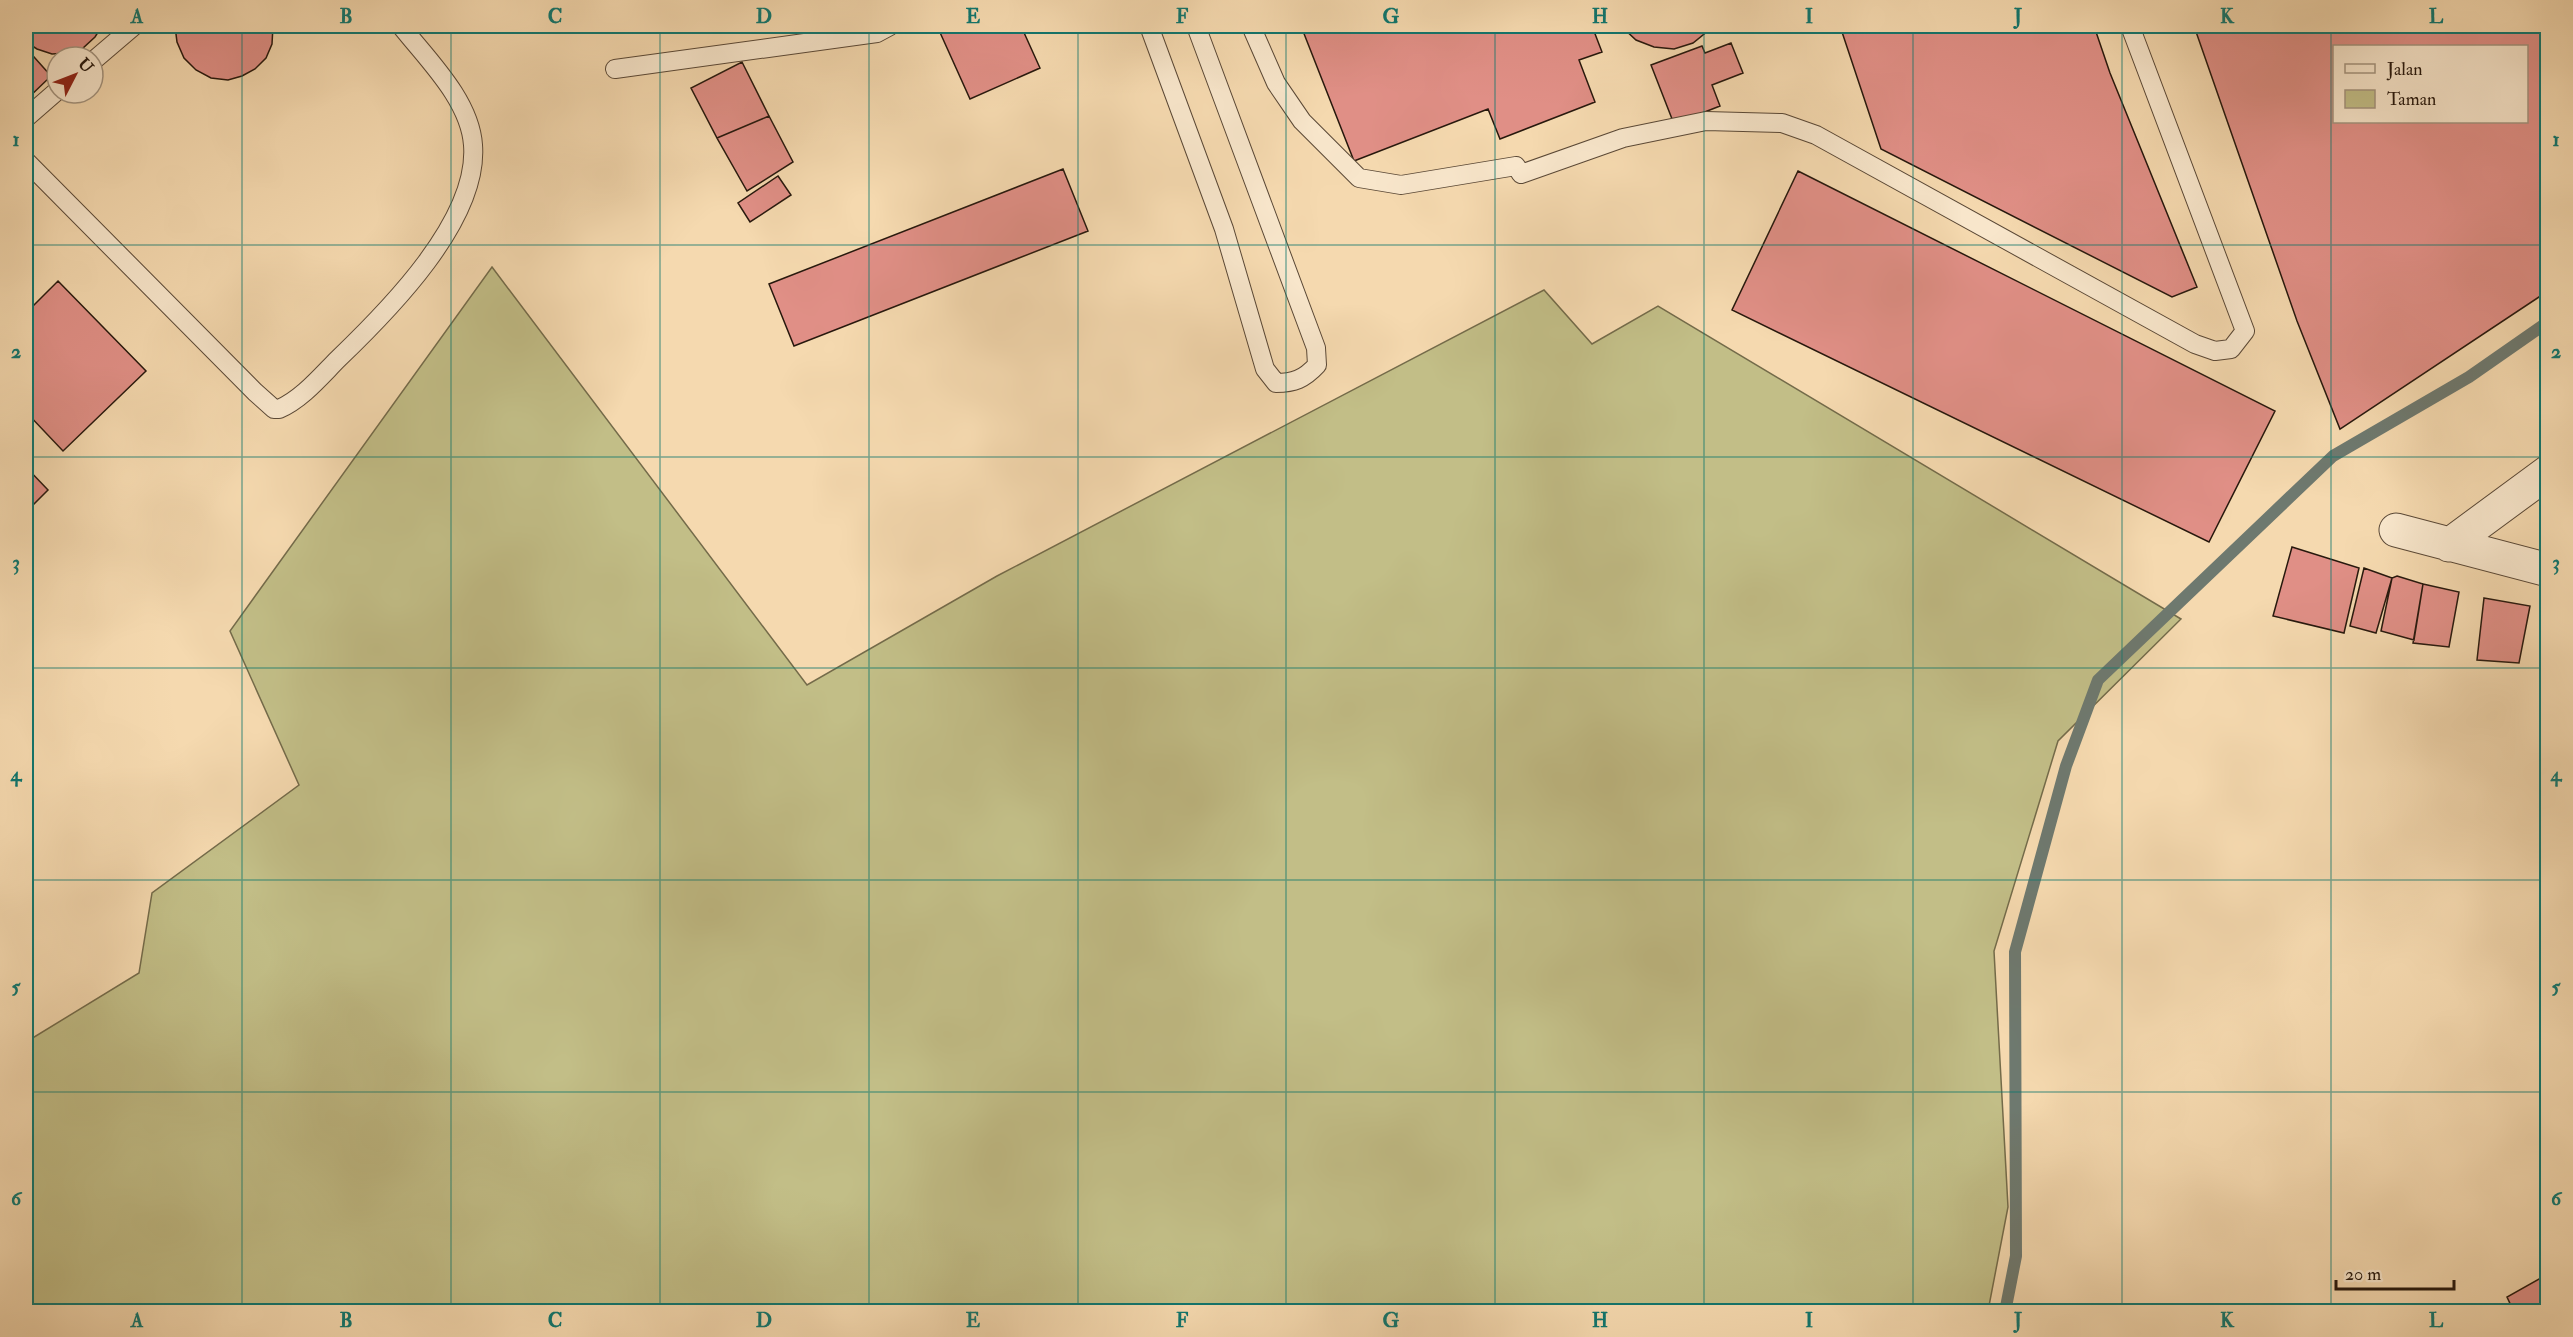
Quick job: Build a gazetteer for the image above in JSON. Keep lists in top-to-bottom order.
{
  "legend": ["Jalan", "Taman"],
  "scale_bar": "20 m",
  "north": "top right",
  "grid": {
    "columns": [
      "A",
      "B",
      "C",
      "D",
      "E",
      "F",
      "G",
      "H",
      "I",
      "J",
      "K",
      "L"
    ],
    "rows": [
      "1",
      "2",
      "3",
      "4",
      "5",
      "6"
    ]
  }
}
